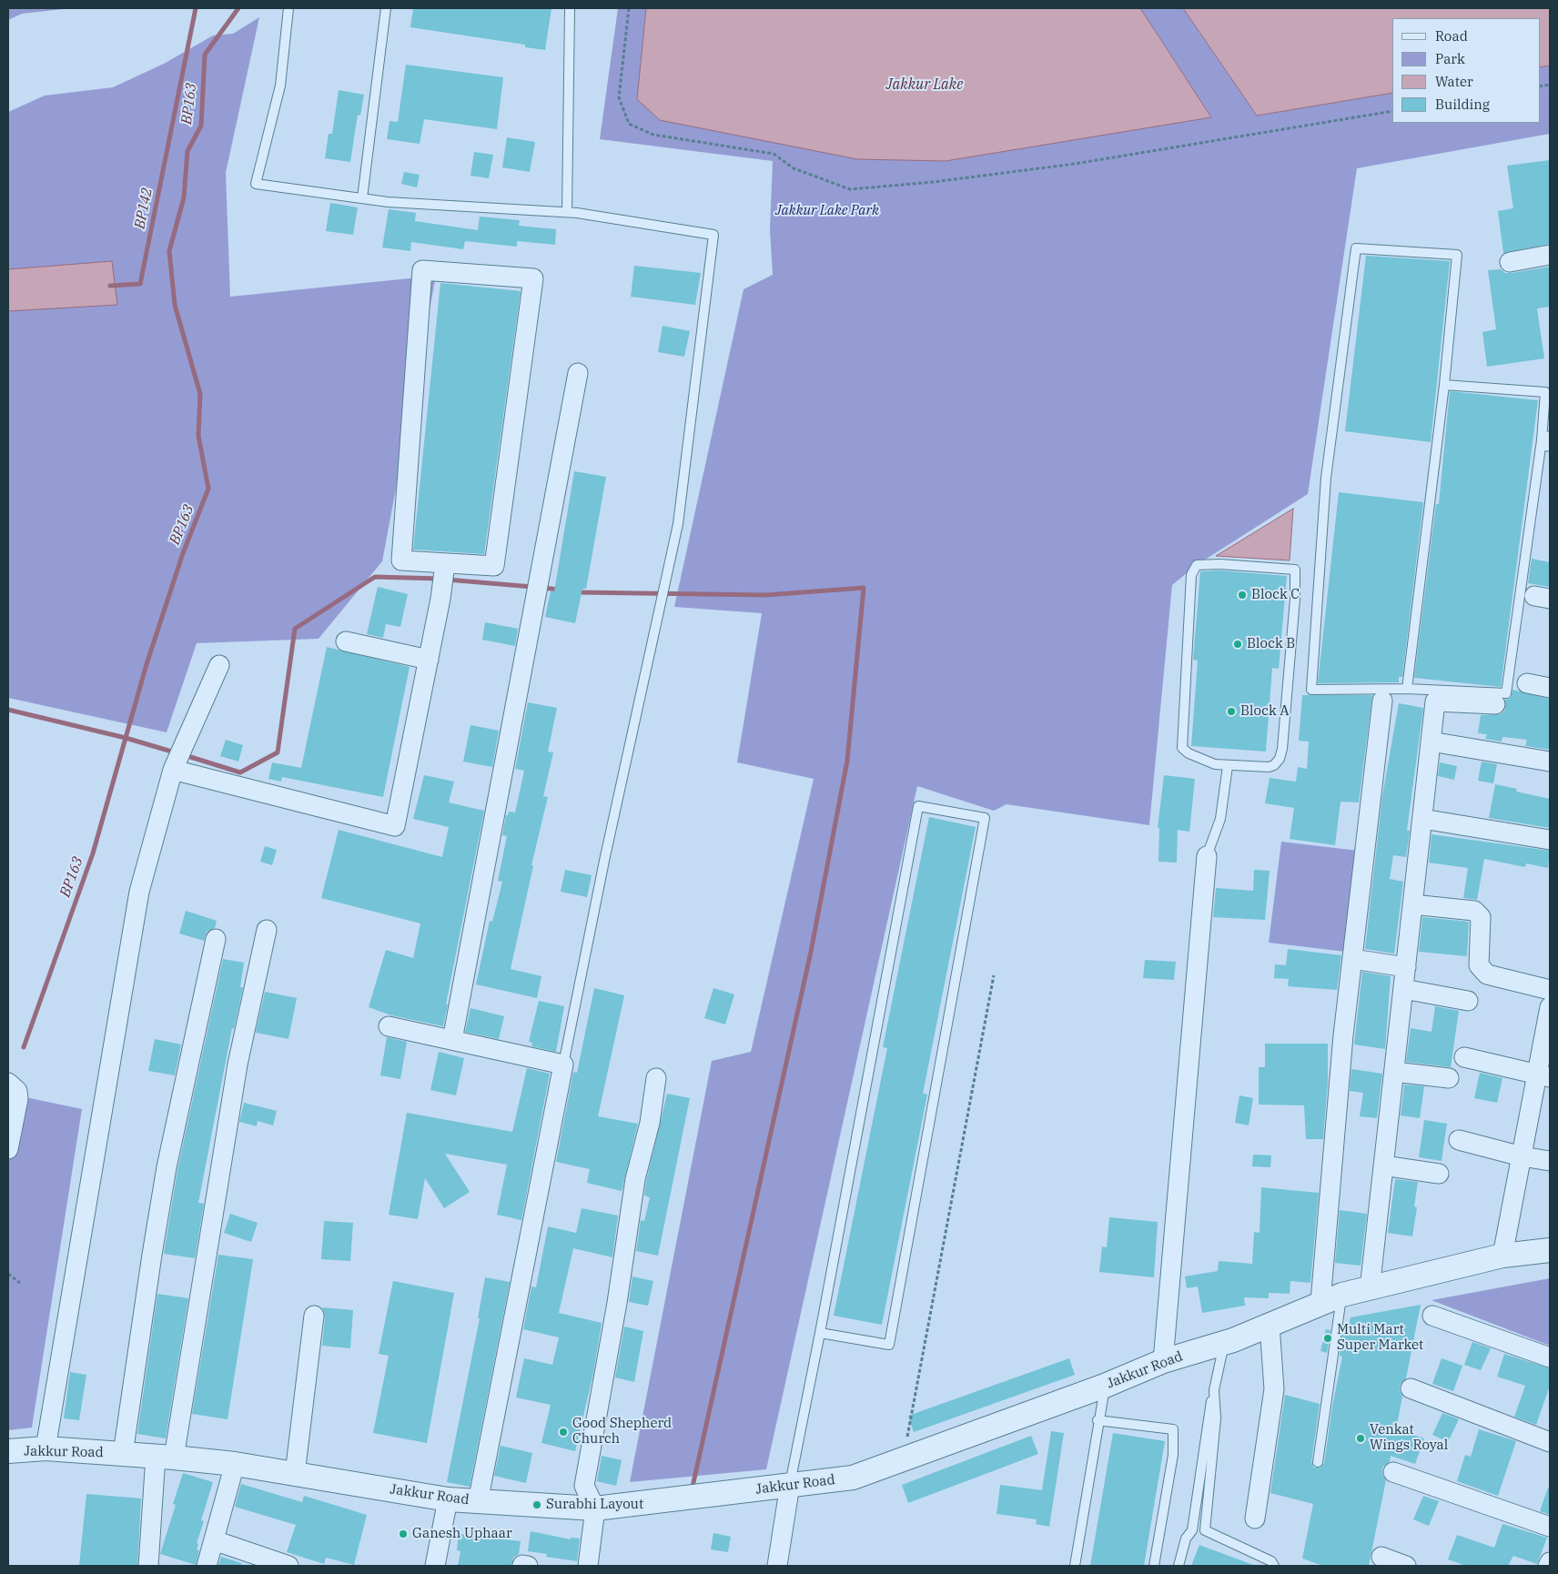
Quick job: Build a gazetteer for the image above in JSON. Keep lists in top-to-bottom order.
{
  "streets": {
    "street": ["Jakkur Road"]
  },
  "water": ["Jakkur Lake", "BP163", "BP142"],
  "parks": ["Jakkur Lake Park"],
  "places": [
    "Block C",
    "Block B",
    "Block A",
    "Multi Mart Super Market",
    "Good Shepherd Church",
    "Venkat Wings Royal",
    "Surabhi Layout",
    "Ganesh Uphaar"
  ],
  "legend": [
    "Road",
    "Park",
    "Water",
    "Building"
  ]
}
